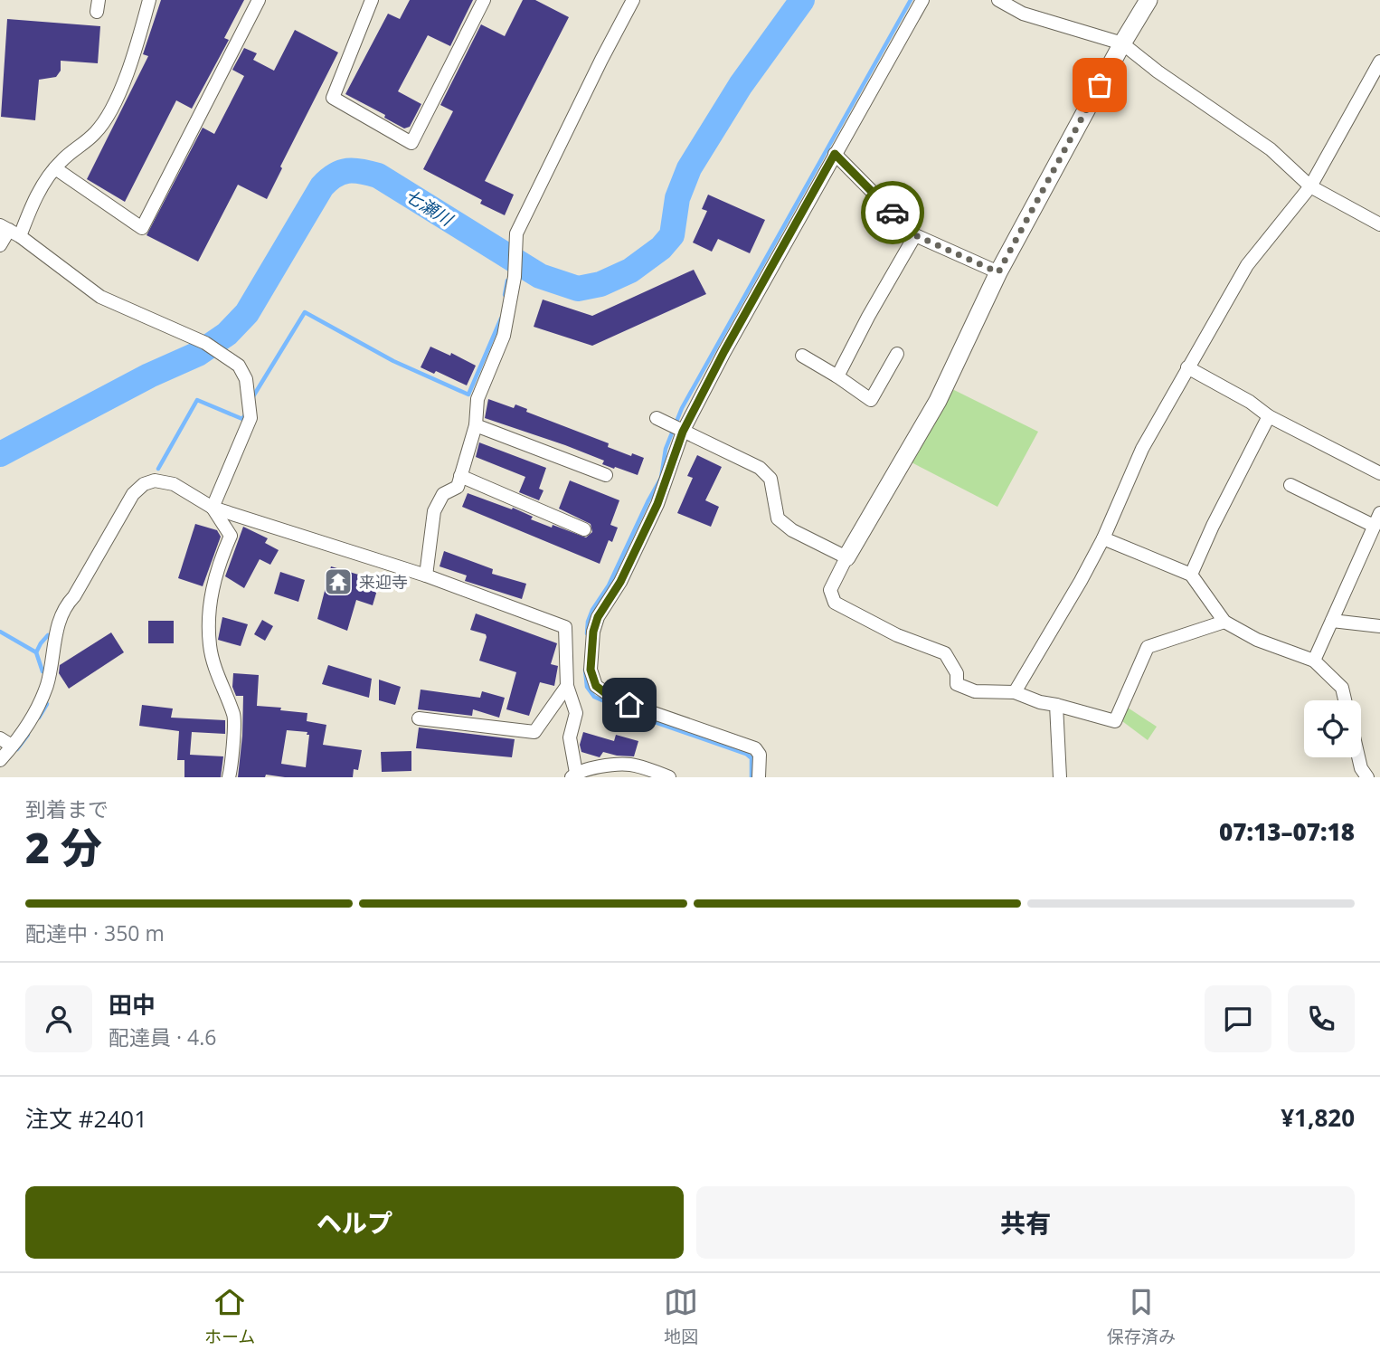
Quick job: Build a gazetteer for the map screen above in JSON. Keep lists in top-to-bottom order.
{
  "water": ["七瀬川"],
  "places": {
    "temple": ["来迎寺"]
  },
  "page": {
    "heading": ["2 分", "到着まで", "07:13–07:18"],
    "panel": [
      "田中",
      "配達員 · 4.6",
      "注文 #2401",
      "¥1,820"
    ],
    "bar": "配達中 · 350 m",
    "buttons": ["ヘルプ", "共有"],
    "tabs": ["ホーム", "地図", "保存済み"]
  }
}
